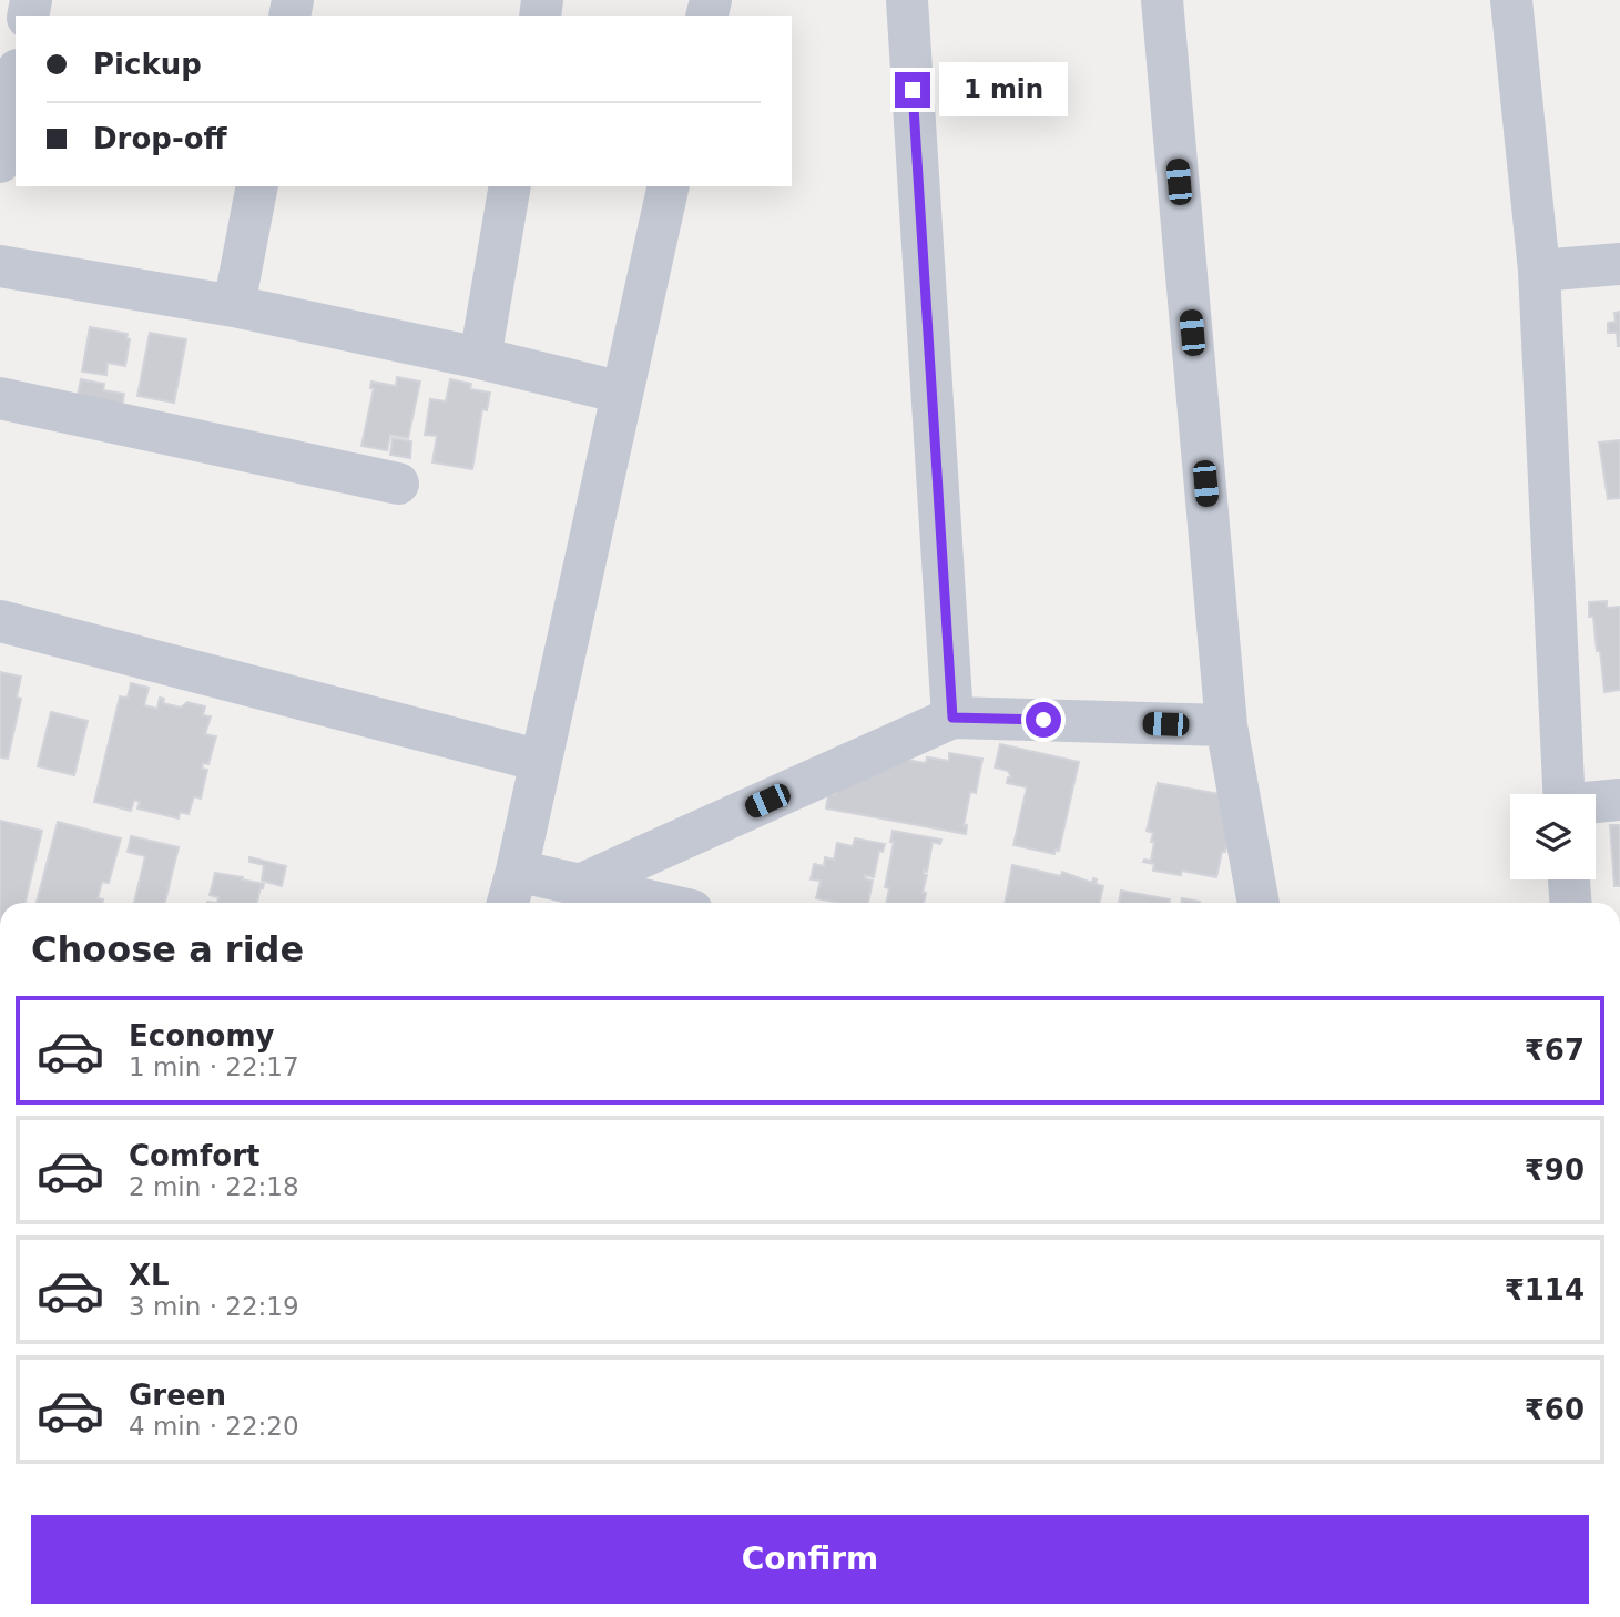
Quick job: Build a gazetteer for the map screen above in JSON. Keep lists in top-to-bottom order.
{
  "page": {
    "banner": ["Pickup", "Drop-off"],
    "bubble": "1 min",
    "heading": "Choose a ride",
    "list": [
      {
        "name": "Economy",
        "note": "1 min · 22:17",
        "value": "₹67"
      },
      {
        "name": "Comfort",
        "note": "2 min · 22:18",
        "value": "₹90"
      },
      {
        "name": "XL",
        "note": "3 min · 22:19",
        "value": "₹114"
      },
      {
        "name": "Green",
        "note": "4 min · 22:20",
        "value": "₹60"
      }
    ],
    "buttons": "Confirm"
  }
}
